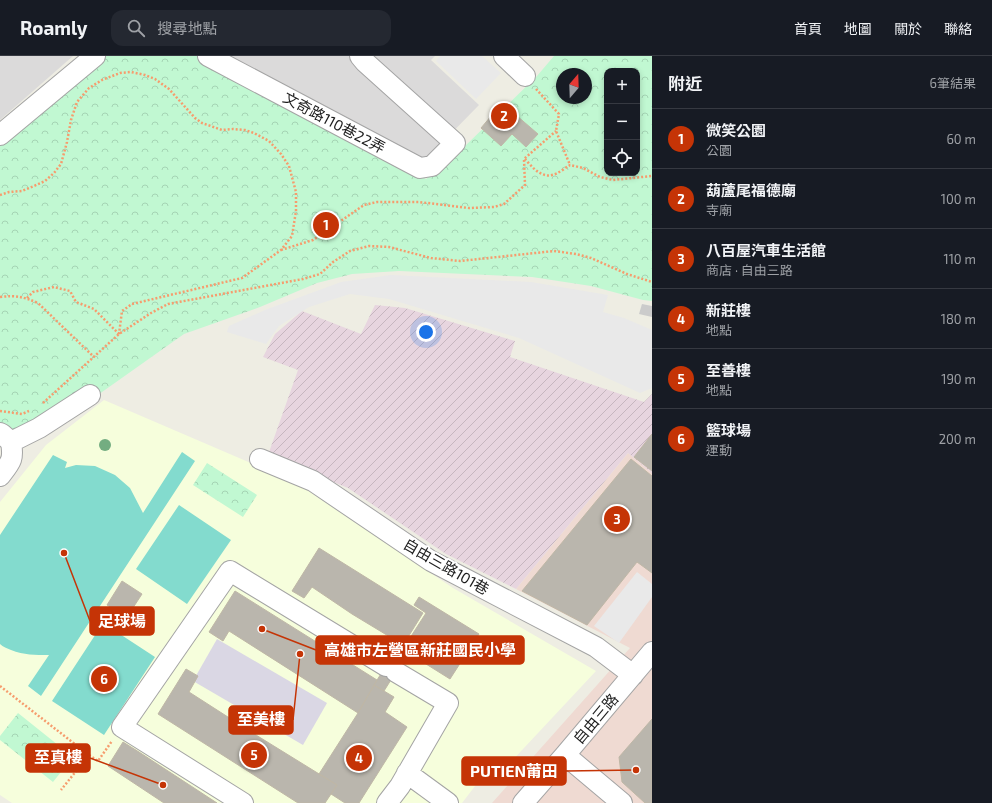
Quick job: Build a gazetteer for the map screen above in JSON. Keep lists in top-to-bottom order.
{
  "streets": {
    "street": ["文奇路110巷22弄", "自由三路101巷", "自由三路"]
  },
  "crossings": [
    ["自由三路101巷", "自由三路"]
  ],
  "places": [
    "足球場",
    "高雄市左營區新莊國民小學",
    "至美樓",
    "PUTIEN莆田",
    "至真樓"
  ],
  "north": "top",
  "page": {
    "header": "Roamly",
    "search": "搜尋地點",
    "nav": [
      "首頁",
      "地圖",
      "關於",
      "聯絡"
    ],
    "heading": ["附近", "6筆結果"],
    "map_buttons": ["+", "−"],
    "pins": [
      "2",
      "1",
      "3",
      "6",
      "5",
      "4"
    ],
    "list": [
      {
        "mark": "1",
        "name": "微笑公園",
        "note": "公園",
        "value": "60 m"
      },
      {
        "mark": "2",
        "name": "葫蘆尾福德廟",
        "note": "寺廟",
        "value": "100 m"
      },
      {
        "mark": "3",
        "name": "八百屋汽車生活館",
        "note": "商店 · 自由三路",
        "value": "110 m"
      },
      {
        "mark": "4",
        "name": "新莊樓",
        "note": "地點",
        "value": "180 m"
      },
      {
        "mark": "5",
        "name": "至善樓",
        "note": "地點",
        "value": "190 m"
      },
      {
        "mark": "6",
        "name": "籃球場",
        "note": "運動",
        "value": "200 m"
      }
    ]
  }
}
